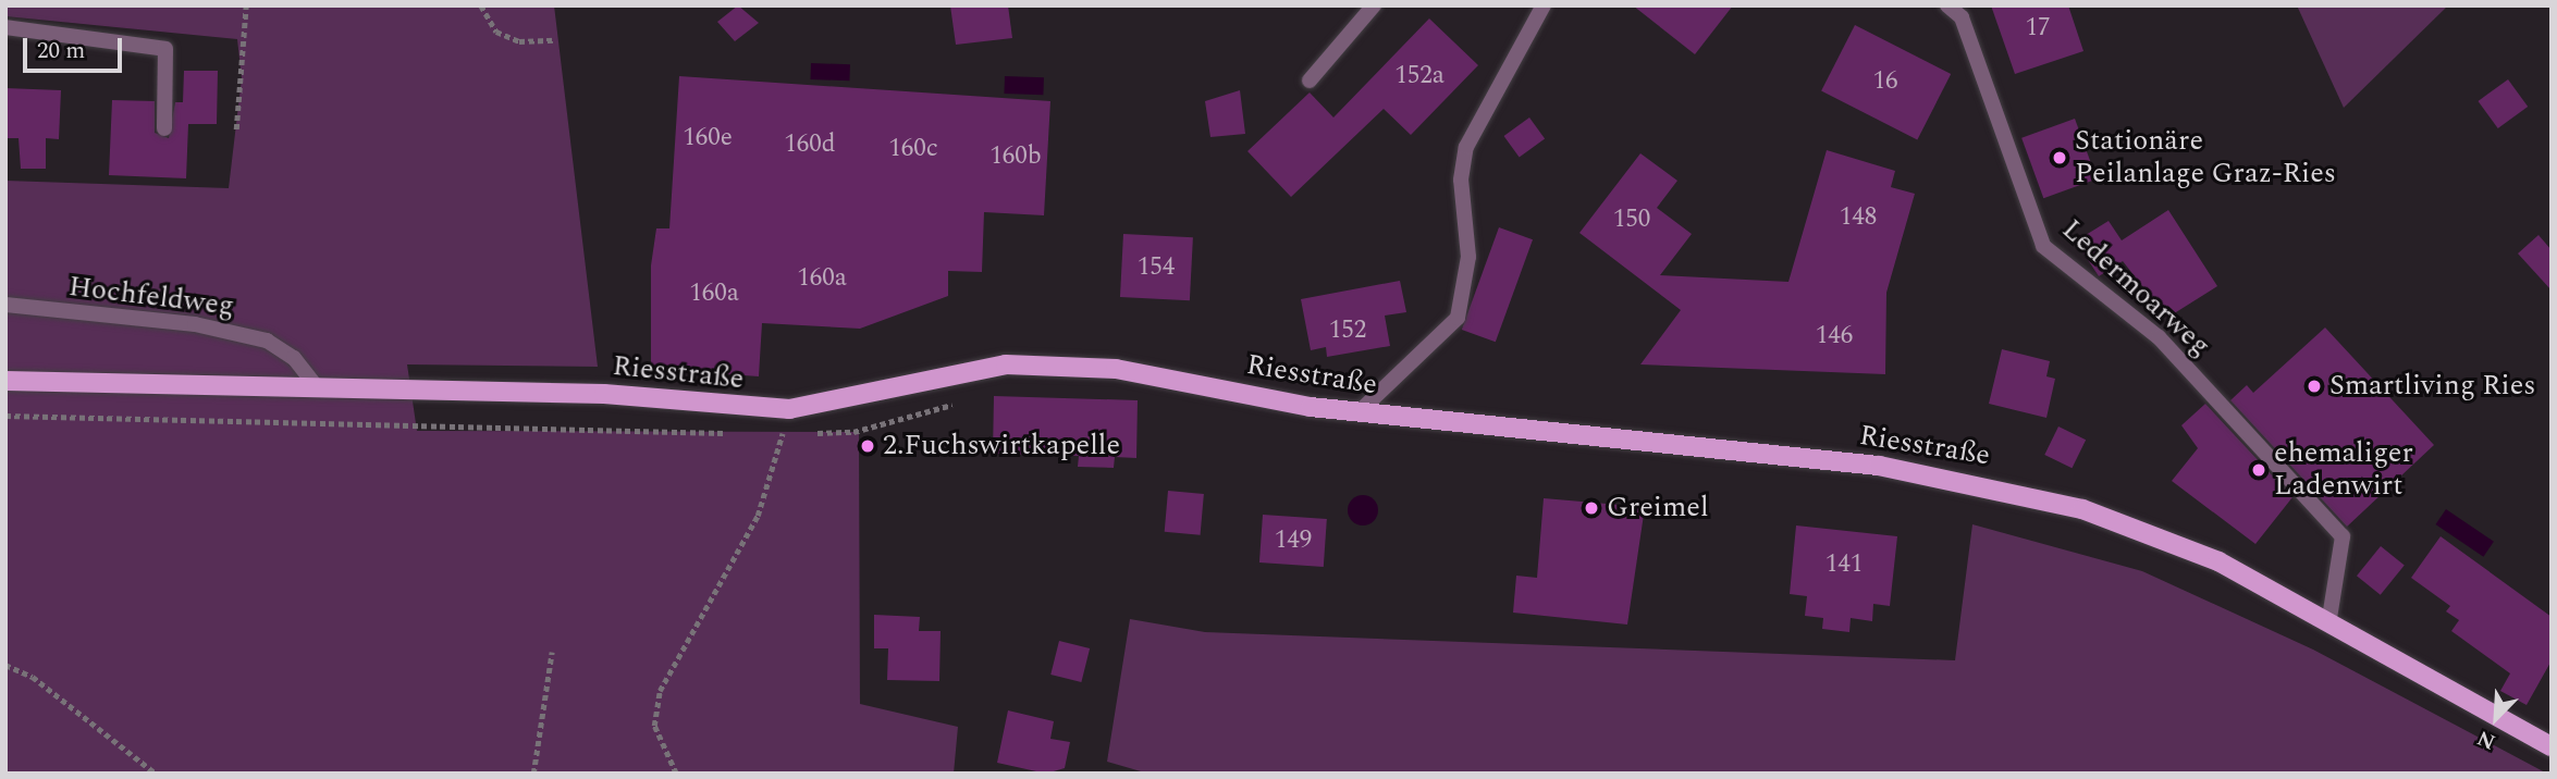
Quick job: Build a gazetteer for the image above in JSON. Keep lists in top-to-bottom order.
{
  "streets": {
    "main road": ["Riesstraße"],
    "street": ["Ledermoarweg", "Hochfeldweg"]
  },
  "crossings": [
    ["Ledermoarweg", "Riesstraße"],
    ["Hochfeldweg", "Riesstraße"]
  ],
  "places": [
    "Stationäre Peilanlage Graz-Ries",
    "Smartliving Ries",
    "2.Fuchswirtkapelle",
    "ehemaliger Ladenwirt",
    "Greimel"
  ],
  "house_numbers": [
    "17",
    "152a",
    "16",
    "160e",
    "160d",
    "160c",
    "160b",
    "148",
    "150",
    "154",
    "160a",
    "160a",
    "152",
    "146",
    "149",
    "141"
  ],
  "scale_bar": "20 m",
  "north": "bottom left"
}
